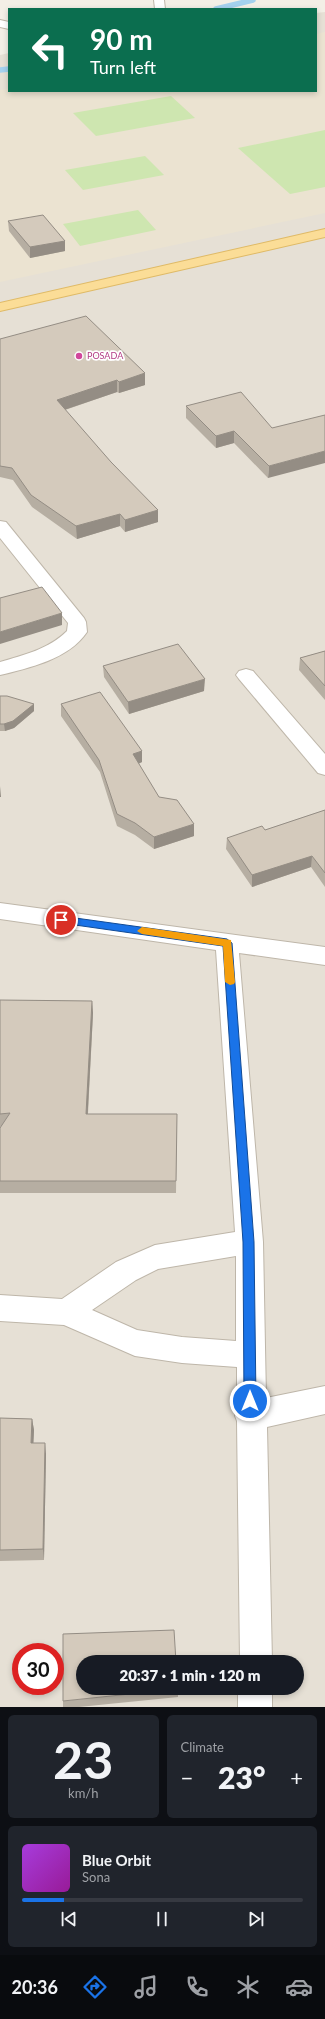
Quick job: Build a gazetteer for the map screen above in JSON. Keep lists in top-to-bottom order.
{
  "places": ["POSADA"],
  "page": {
    "turn": ["90 m", "Turn left"],
    "limit": "30",
    "trip": "20:37 · 1 min · 120 m",
    "tile": [
      ["23", "km/h"],
      "Climate"
    ],
    "heat": ["−", "23°", "+"],
    "song": ["Blue Orbit", "Sona"],
    "tabs": "20:36"
  }
}
